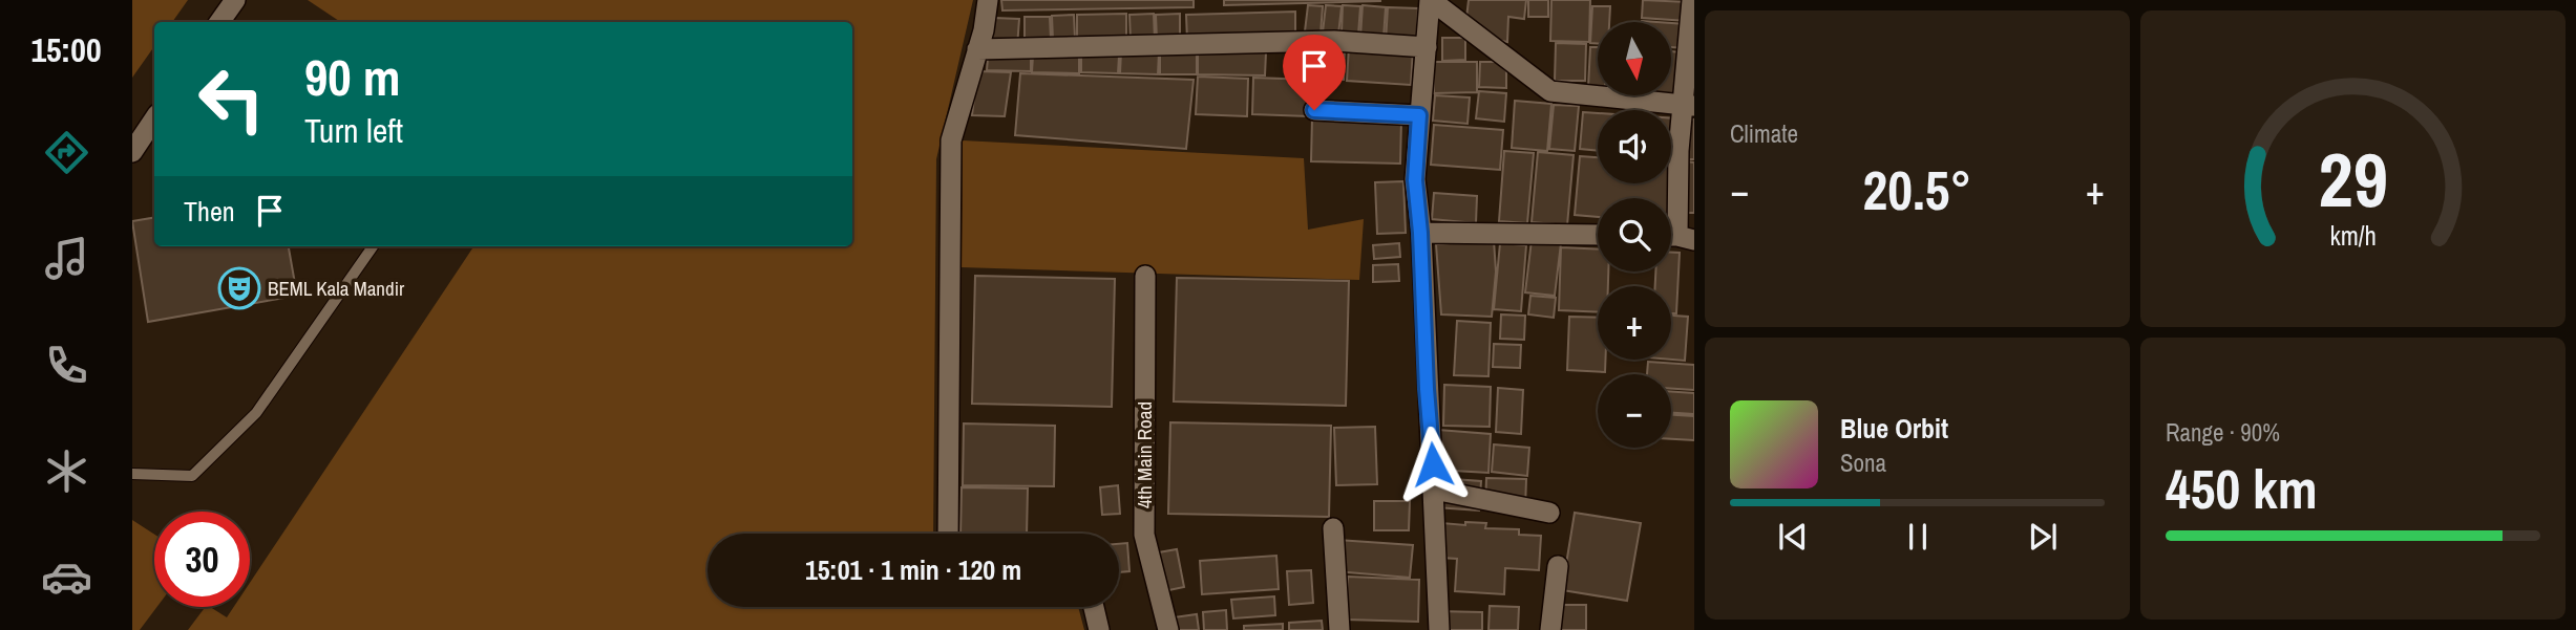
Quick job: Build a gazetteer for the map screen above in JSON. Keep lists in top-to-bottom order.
{
  "streets": {
    "street": ["4th Main Road"]
  },
  "places": {
    "theatre": ["BEML Kala Mandir"]
  },
  "north": "bottom",
  "page": {
    "tabs": "15:00",
    "tile": [
      "Climate",
      ["Range · 90%", "450 km"]
    ],
    "map_buttons": ["+", "−"],
    "turn": ["90 m", "Turn left"],
    "heat": ["−", "20.5°", "+"],
    "then": "Then",
    "song": ["Blue Orbit", "Sona"],
    "limit": "30",
    "trip": "15:01 · 1 min · 120 m",
    "gauge": ["29", "km/h"]
  }
}
